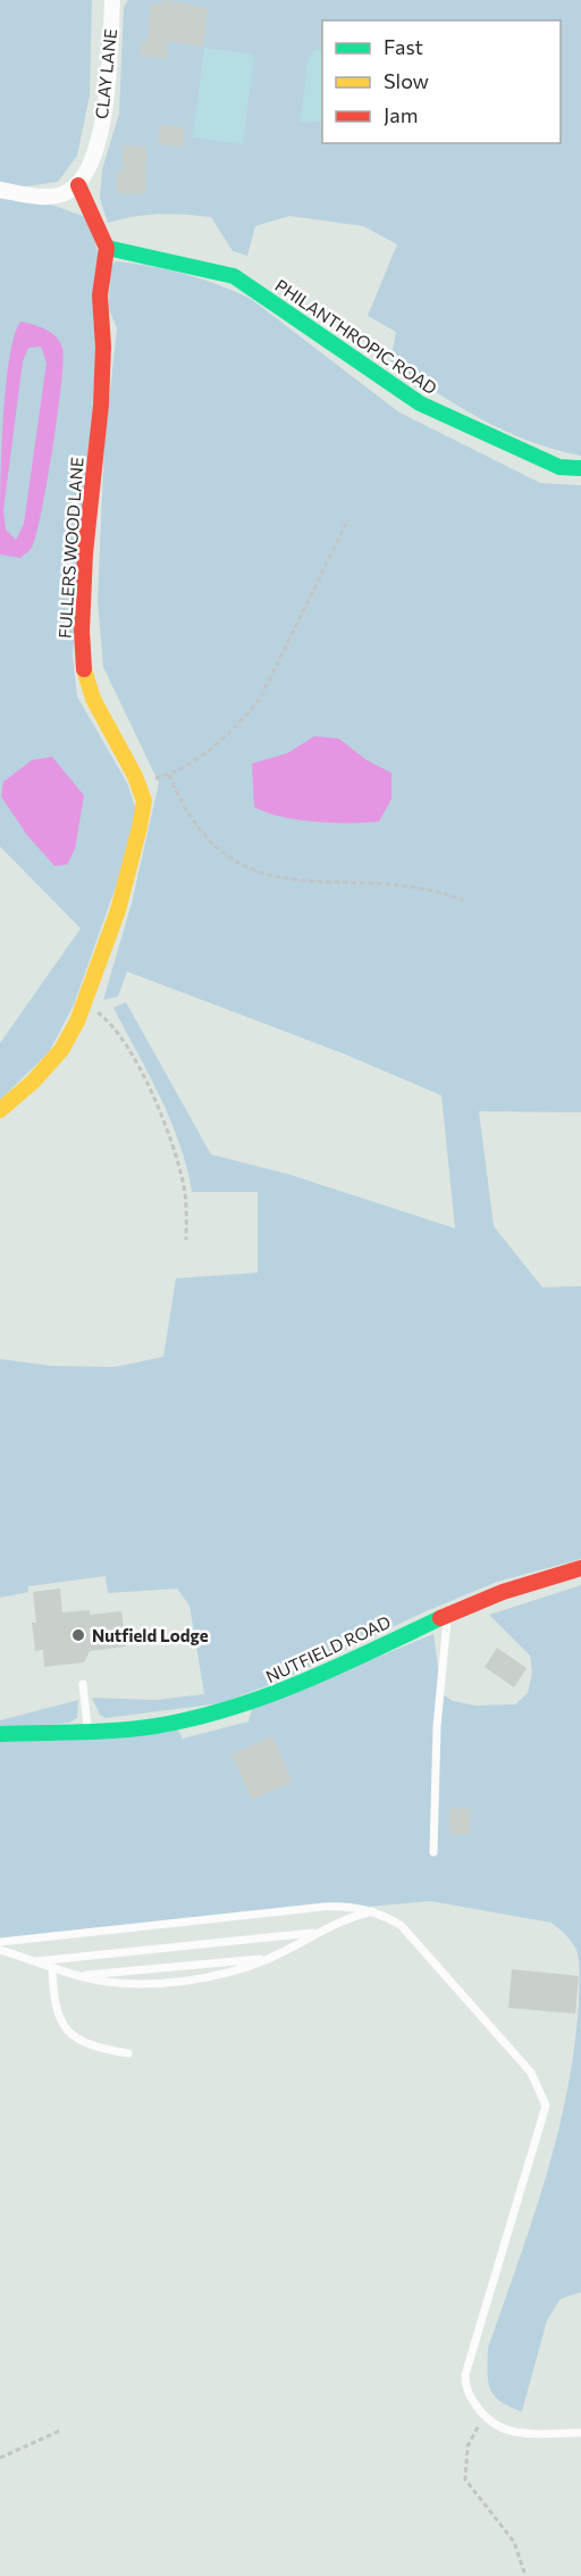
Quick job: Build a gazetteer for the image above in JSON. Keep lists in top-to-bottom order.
{
  "streets": {
    "street": [
      "CLAY LANE",
      "PHILANTHROPIC ROAD",
      "FULLERS WOOD LANE",
      "NUTFIELD ROAD"
    ]
  },
  "crossings": [
    ["PHILANTHROPIC ROAD", "FULLERS WOOD LANE"]
  ],
  "places": ["Nutfield Lodge"],
  "legend": ["Fast", "Slow", "Jam"]
}
